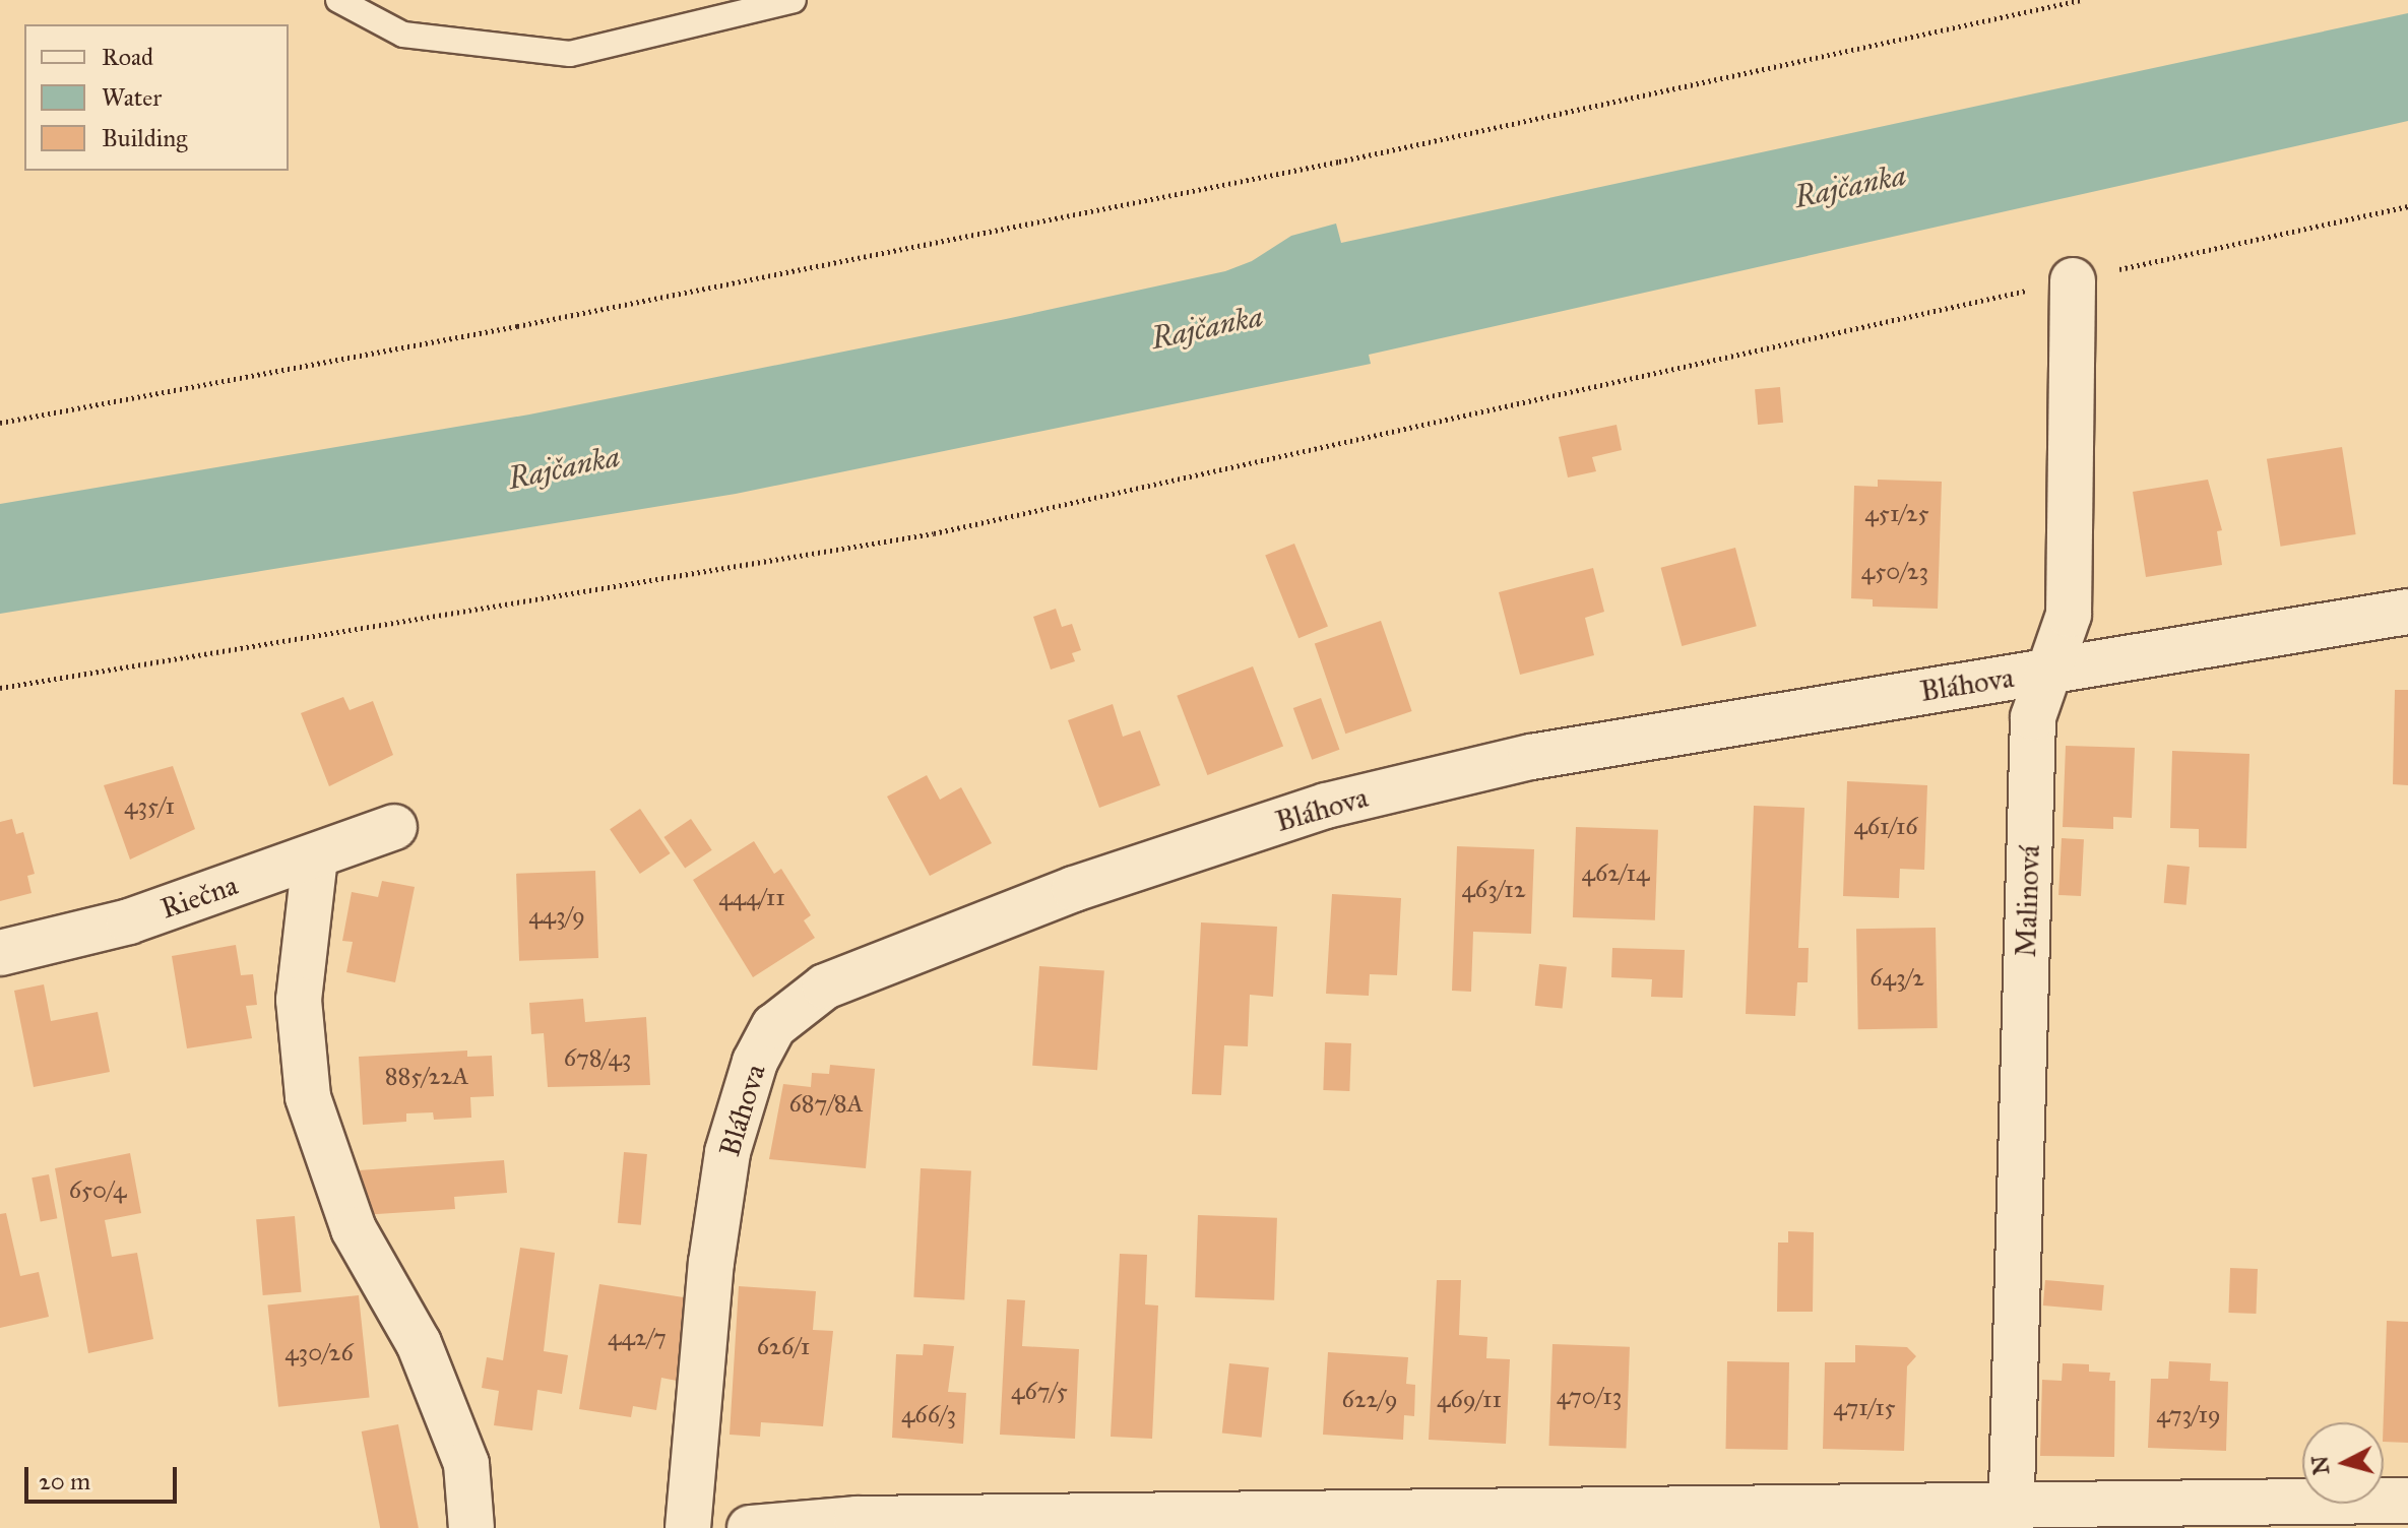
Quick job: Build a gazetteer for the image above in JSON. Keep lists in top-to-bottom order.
{
  "streets": {
    "street": ["Bláhova", "Riečna", "Malinová"]
  },
  "crossings": [
    ["Bláhova", "Malinová"]
  ],
  "water": ["Rajčanka"],
  "house_numbers": [
    "451/25",
    "450/23",
    "435/1",
    "461/16",
    "462/14",
    "463/12",
    "444/11",
    "443/9",
    "643/2",
    "678/43",
    "885/22A",
    "687/8A",
    "650/4",
    "442/7",
    "626/1",
    "430/26",
    "467/5",
    "470/13",
    "622/9",
    "469/11",
    "471/15",
    "466/3",
    "473/19"
  ],
  "legend": ["Road", "Water", "Building"],
  "scale_bar": "20 m",
  "north": "left"
}
